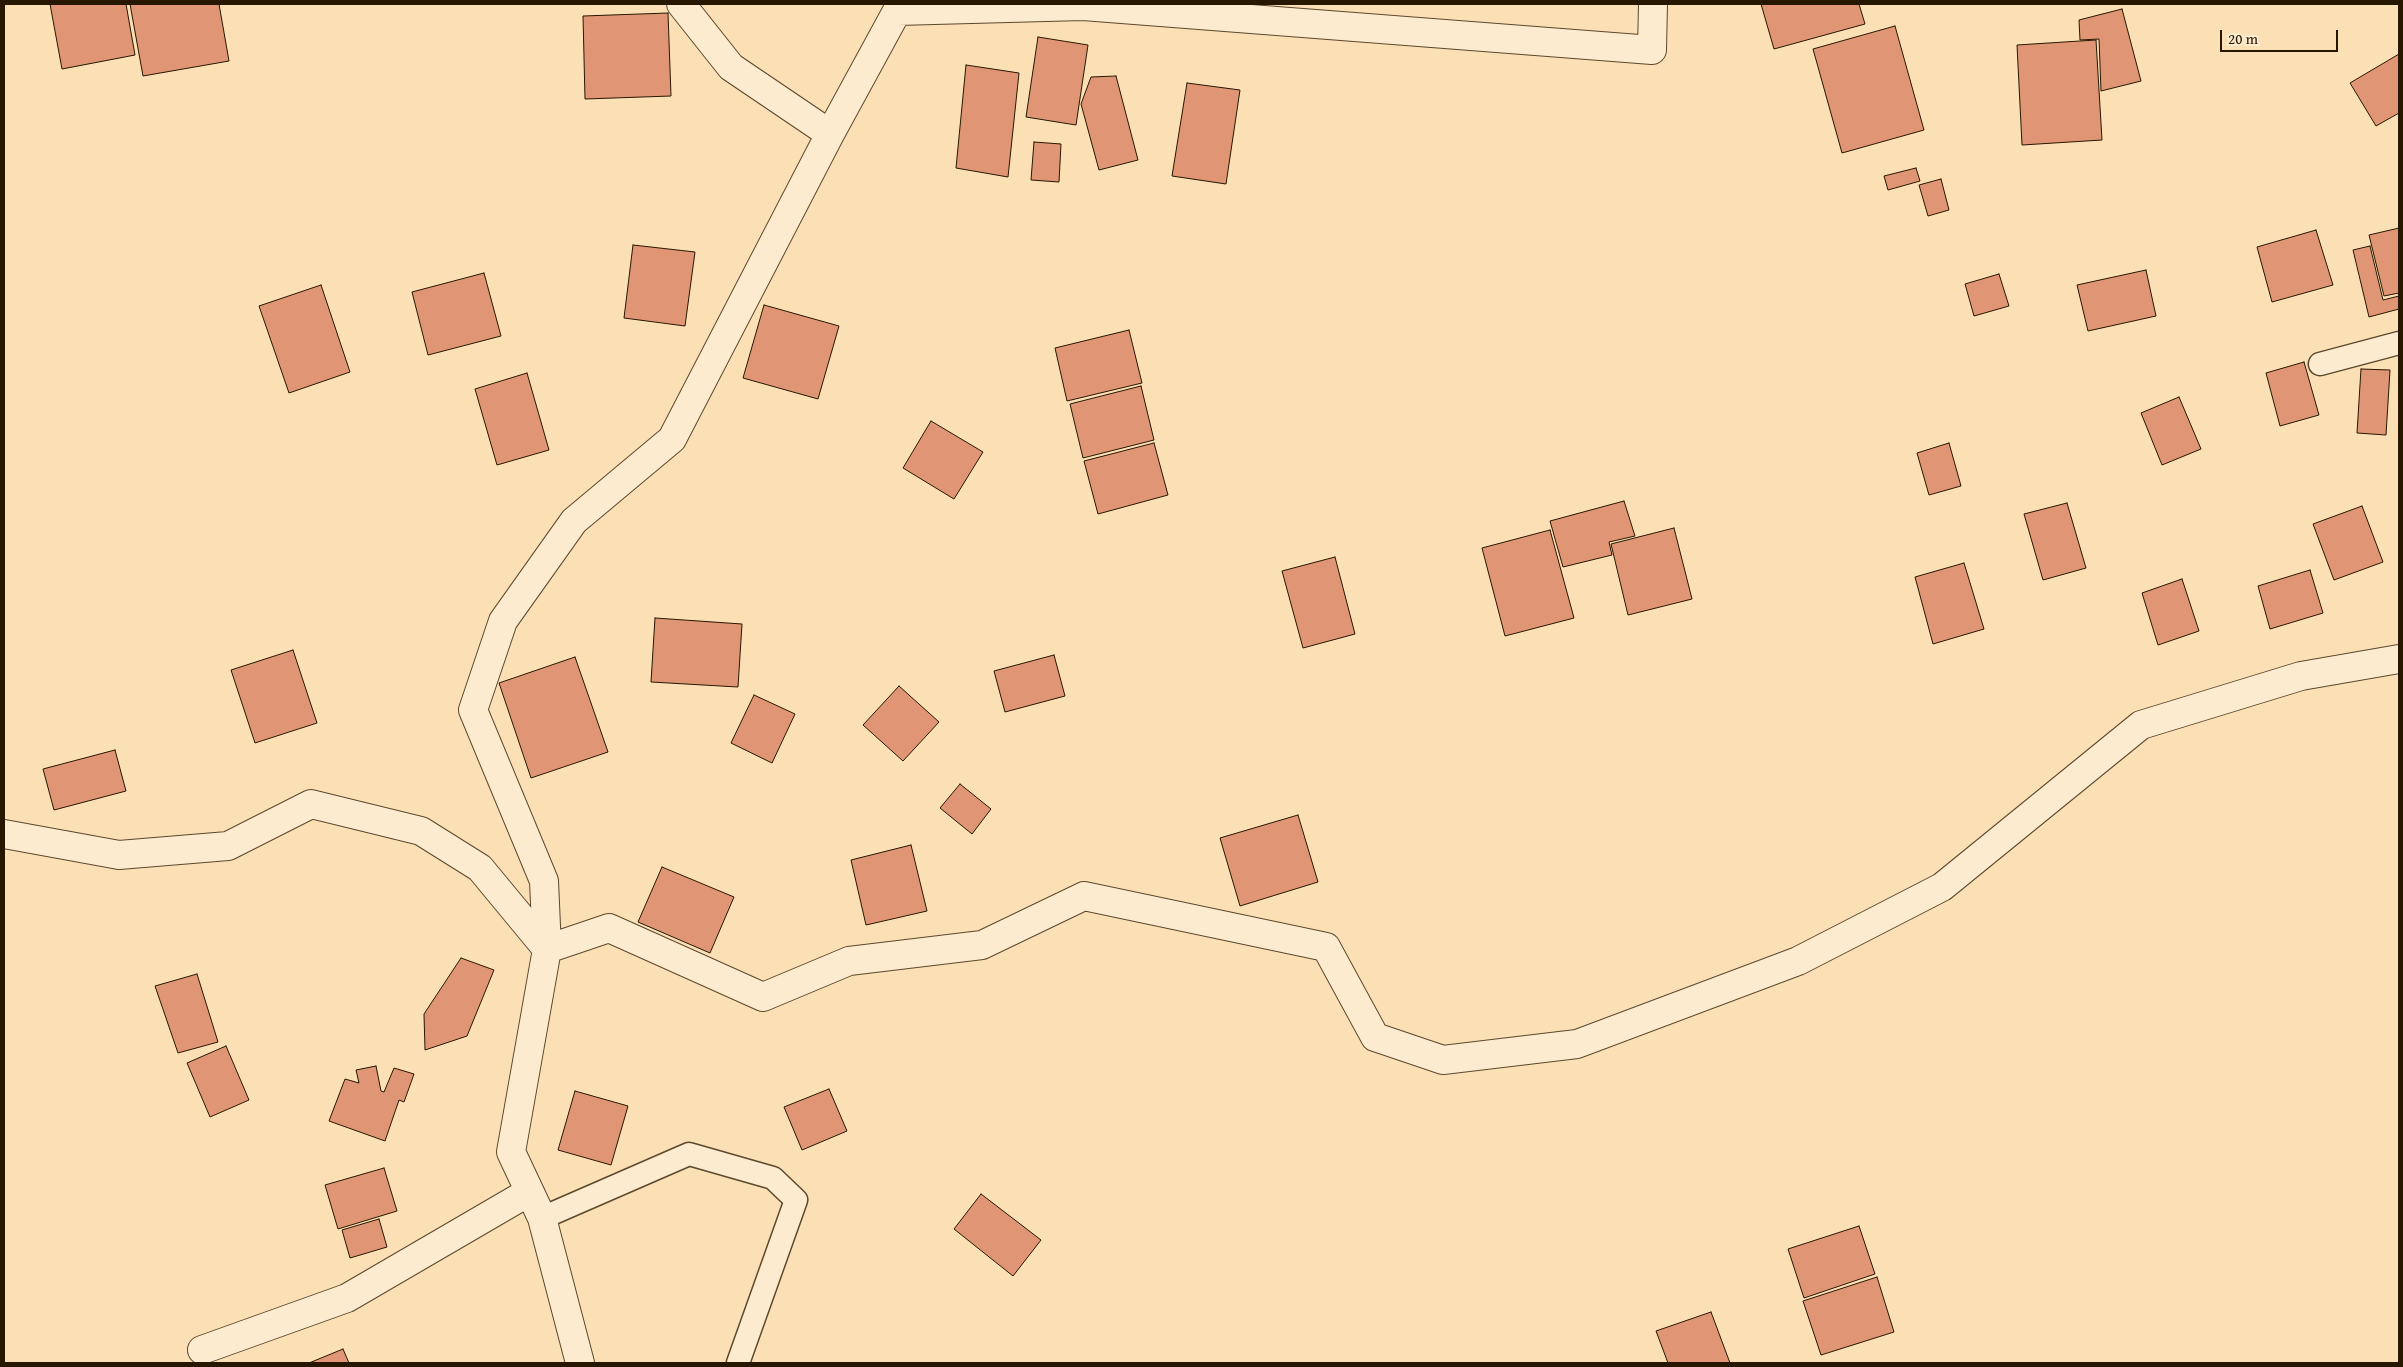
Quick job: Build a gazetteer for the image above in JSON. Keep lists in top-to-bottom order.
{
  "scale_bar": "20 m"
}
